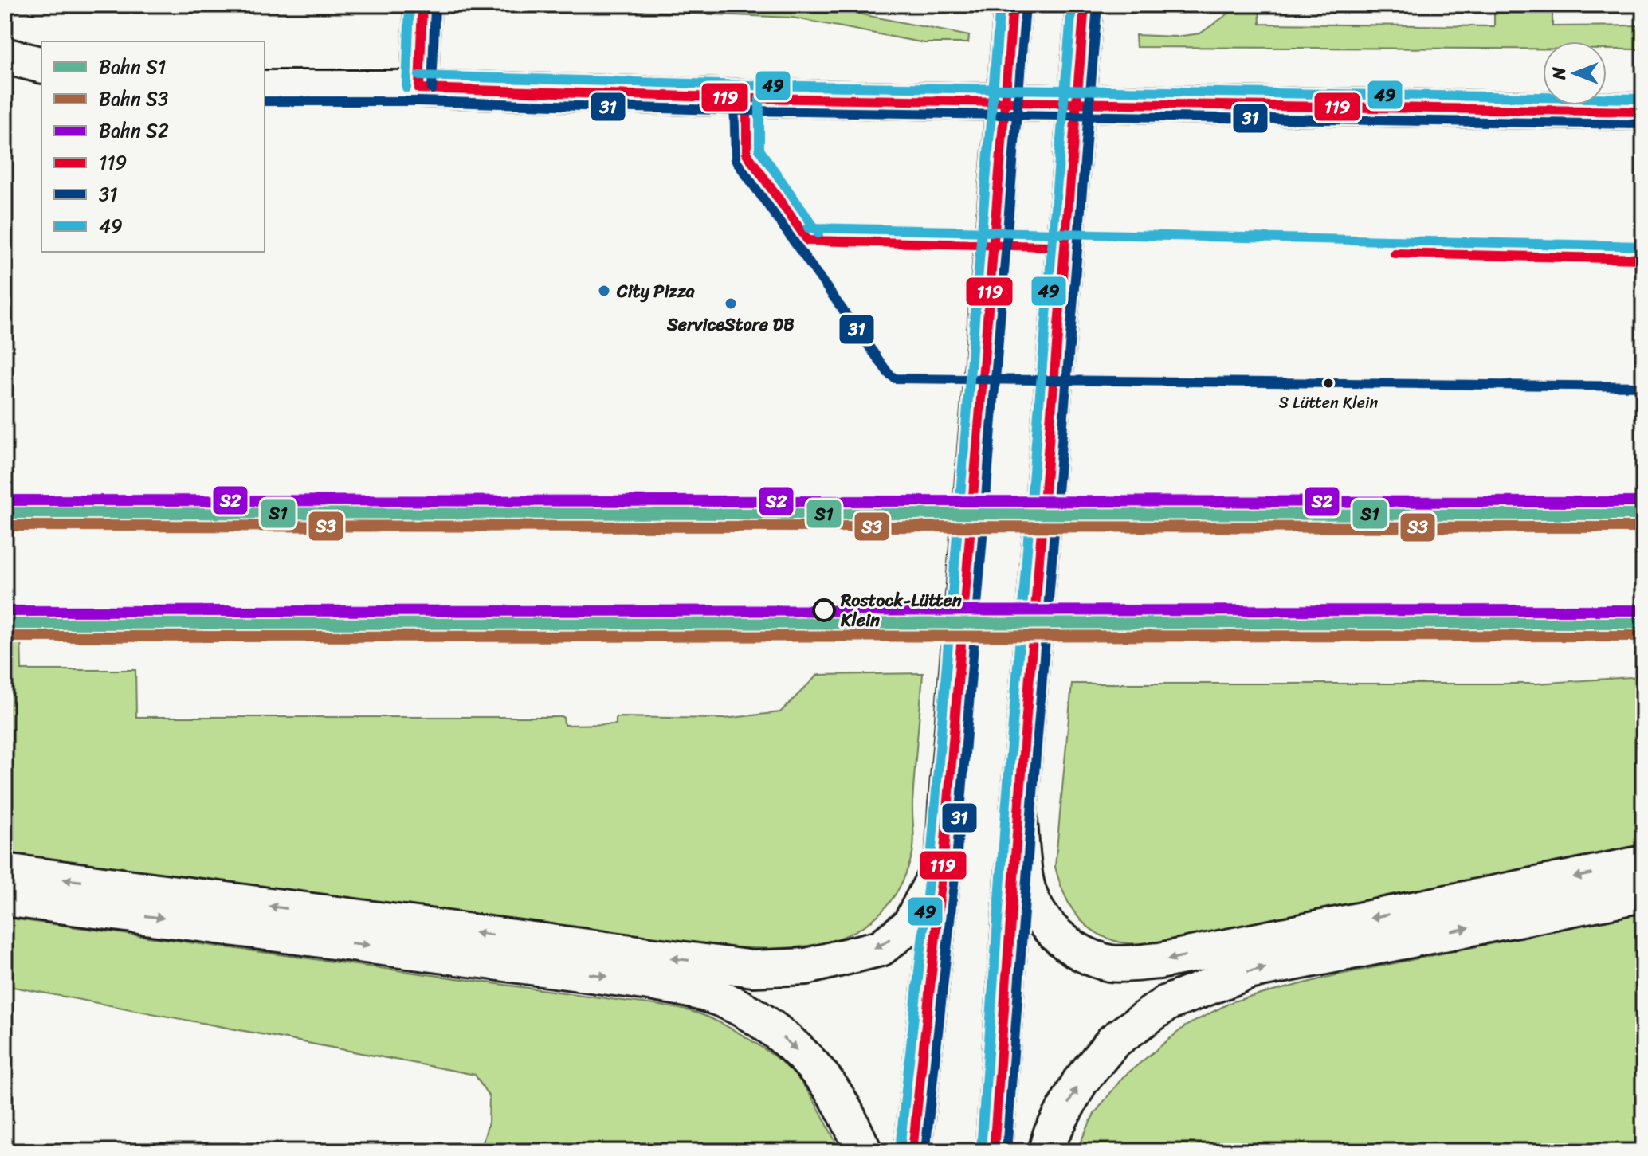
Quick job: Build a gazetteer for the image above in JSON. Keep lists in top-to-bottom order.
{
  "places": [
    "City Pizza",
    "ServiceStore DB",
    "S Lütten Klein",
    "Rostock-Lütten Klein"
  ],
  "lines": [
    "transit line 119",
    "transit line 49",
    "transit line 31",
    "rail line S2",
    "rail line S1",
    "rail line S3"
  ],
  "legend": [
    "Bahn S1",
    "Bahn S3",
    "Bahn S2",
    "119",
    "31",
    "49"
  ],
  "north": "left"
}
